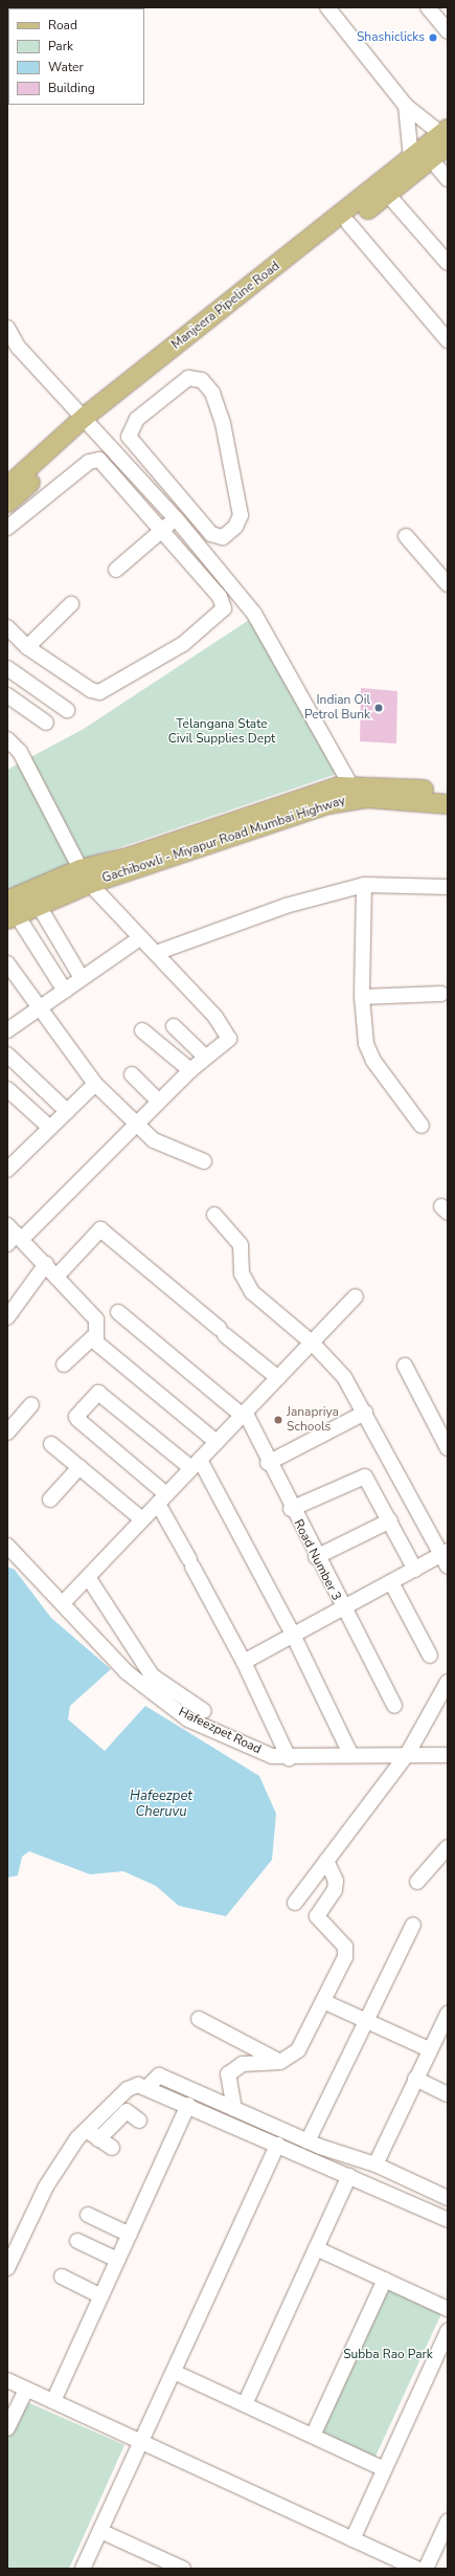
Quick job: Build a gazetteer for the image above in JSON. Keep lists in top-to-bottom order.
{
  "streets": {
    "main road": ["Manjeera Pipeline Road", "Gachibowli - Miyapur Road Mumbai Highway"],
    "street": ["Road Number 3", "Hafeezpet Road"]
  },
  "water": ["Hafeezpet Cheruvu"],
  "parks": ["Telangana State Civil Supplies Dept", "Subba Rao Park"],
  "places": ["Shashiclicks", "Indian Oil Petrol Bunk", "Janapriya Schools"],
  "legend": [
    "Road",
    "Park",
    "Water",
    "Building"
  ]
}
